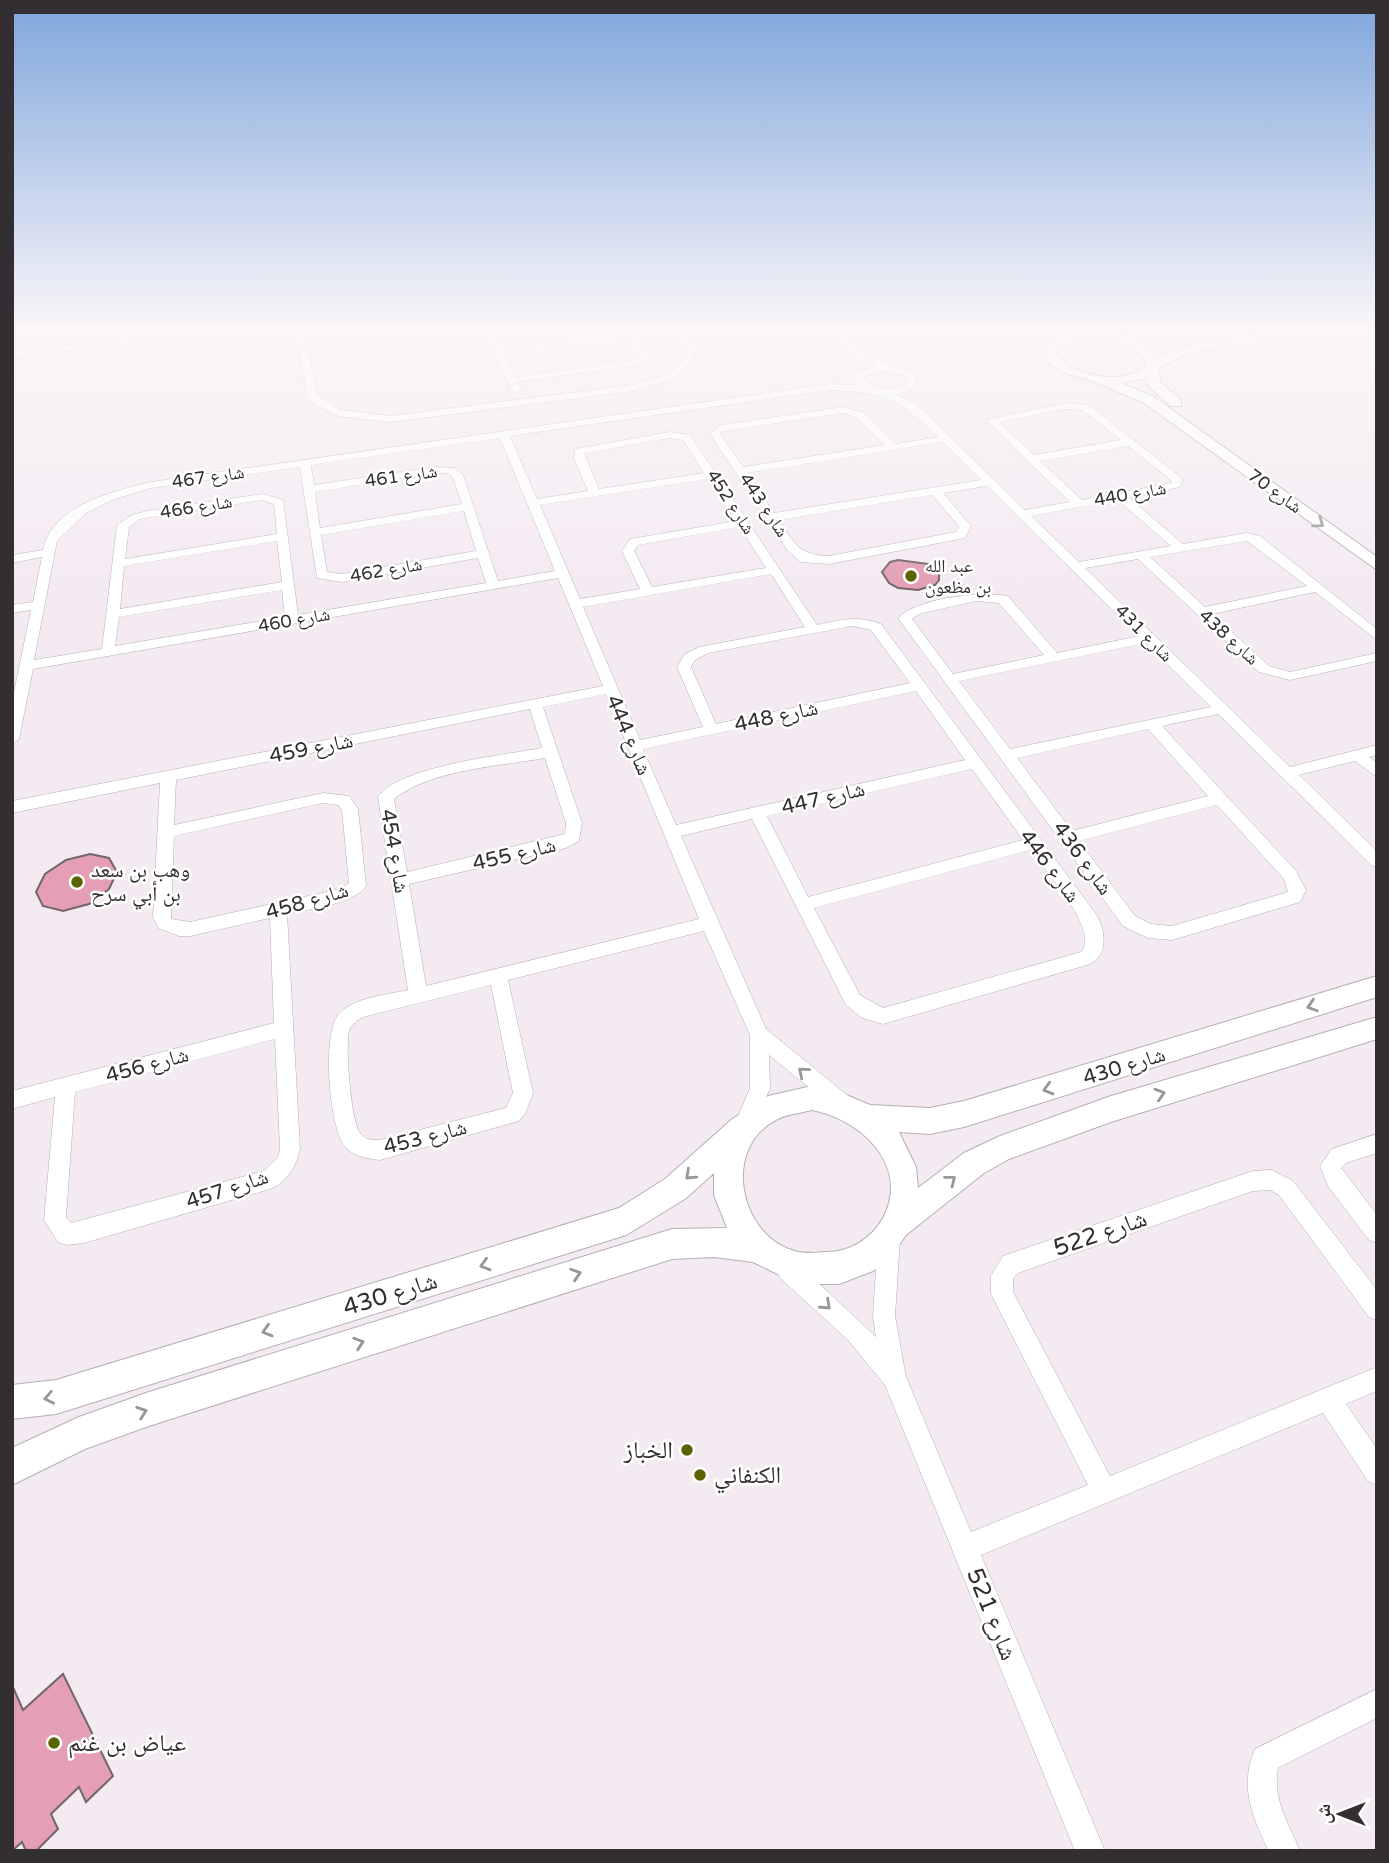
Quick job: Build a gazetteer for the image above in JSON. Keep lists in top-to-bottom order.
{
  "streets": {
    "main road": ["شارع 70", "شارع 430"],
    "street": [
      "شارع 461",
      "شارع 467",
      "شارع 440",
      "شارع 452",
      "شارع 443",
      "شارع 466",
      "شارع 462",
      "شارع 460",
      "شارع 431",
      "شارع 438",
      "شارع 448",
      "شارع 444",
      "شارع 459",
      "شارع 447",
      "شارع 454",
      "شارع 455",
      "شارع 436",
      "شارع 446",
      "شارع 458",
      "شارع 456",
      "شارع 453",
      "شارع 457",
      "شارع 522",
      "شارع 521"
    ]
  },
  "crossings": [
    ["شارع 461", "شارع 462"],
    ["شارع 461", "شارع 460"],
    ["شارع 467", "شارع 462"],
    ["شارع 467", "شارع 460"],
    ["شارع 467", "شارع 444"],
    ["شارع 440", "شارع 431"],
    ["شارع 452", "شارع 446"],
    ["شارع 466", "شارع 460"],
    ["شارع 460", "شارع 444"],
    ["شارع 448", "شارع 444"],
    ["شارع 448", "شارع 446"],
    ["شارع 444", "شارع 459"],
    ["شارع 444", "شارع 447"],
    ["شارع 444", "شارع 430"],
    ["شارع 444", "شارع 453"],
    ["شارع 444", "شارع 521"],
    ["شارع 459", "شارع 455"],
    ["شارع 459", "شارع 458"],
    ["شارع 447", "شارع 446"],
    ["شارع 454", "شارع 455"],
    ["شارع 454", "شارع 453"],
    ["شارع 458", "شارع 457"],
    ["شارع 456", "شارع 457"],
    ["شارع 430", "شارع 521"]
  ],
  "places": [
    "عبد الله بن مظعون",
    "وهب بن سعد بن أبي سرح",
    "الخباز",
    "الكنفاني",
    "عياض بن غنم"
  ],
  "north": "left"
}
